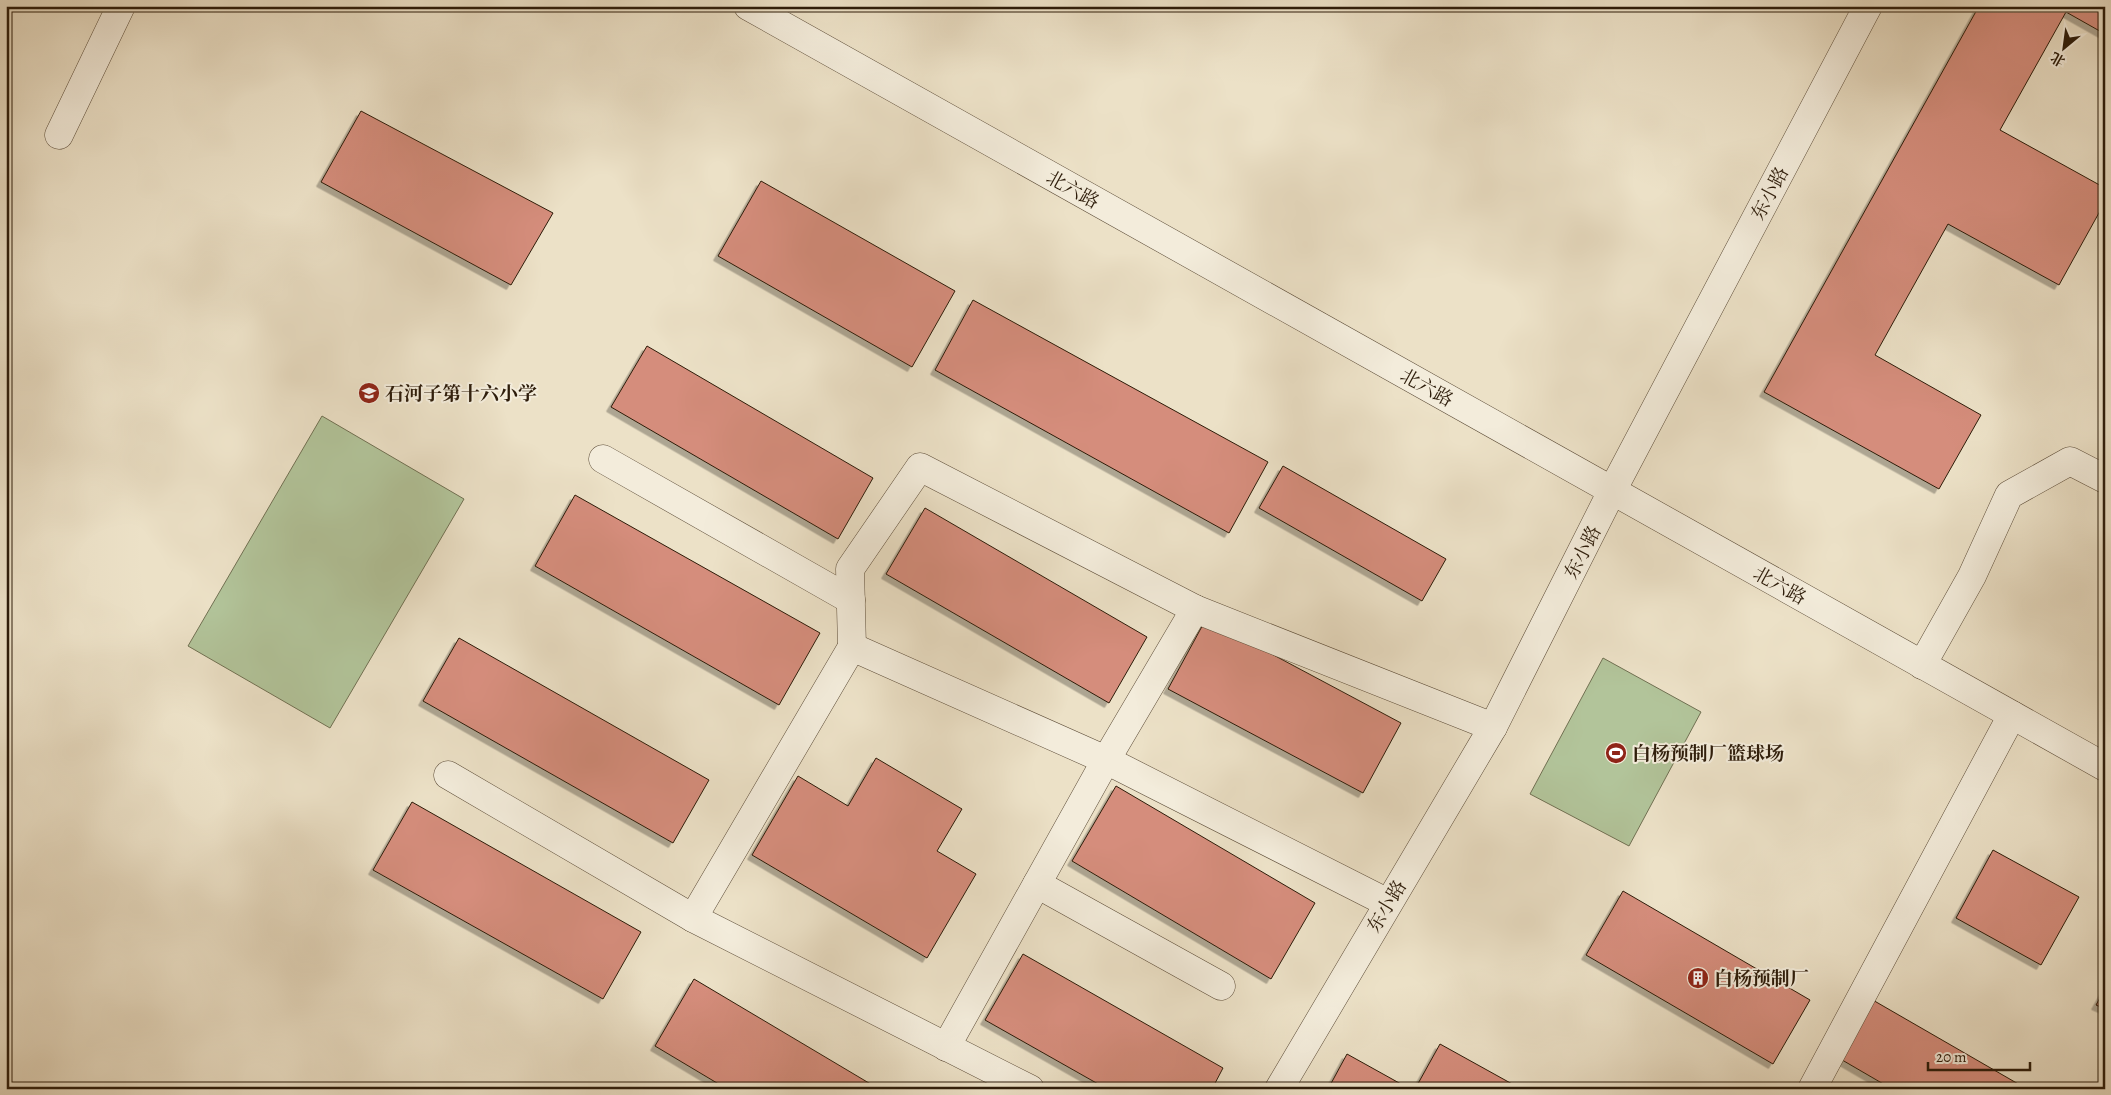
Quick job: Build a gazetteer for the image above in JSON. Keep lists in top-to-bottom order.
{
  "streets": {
    "street": ["北六路", "东小路"]
  },
  "crossings": [
    ["北六路", "东小路"]
  ],
  "places": {
    "school or university": ["石河子第十六小学"],
    "sports": ["白杨预制厂篮球场"],
    "building": ["白杨预制厂"]
  },
  "scale_bar": "20 m",
  "north": "bottom left"
}
